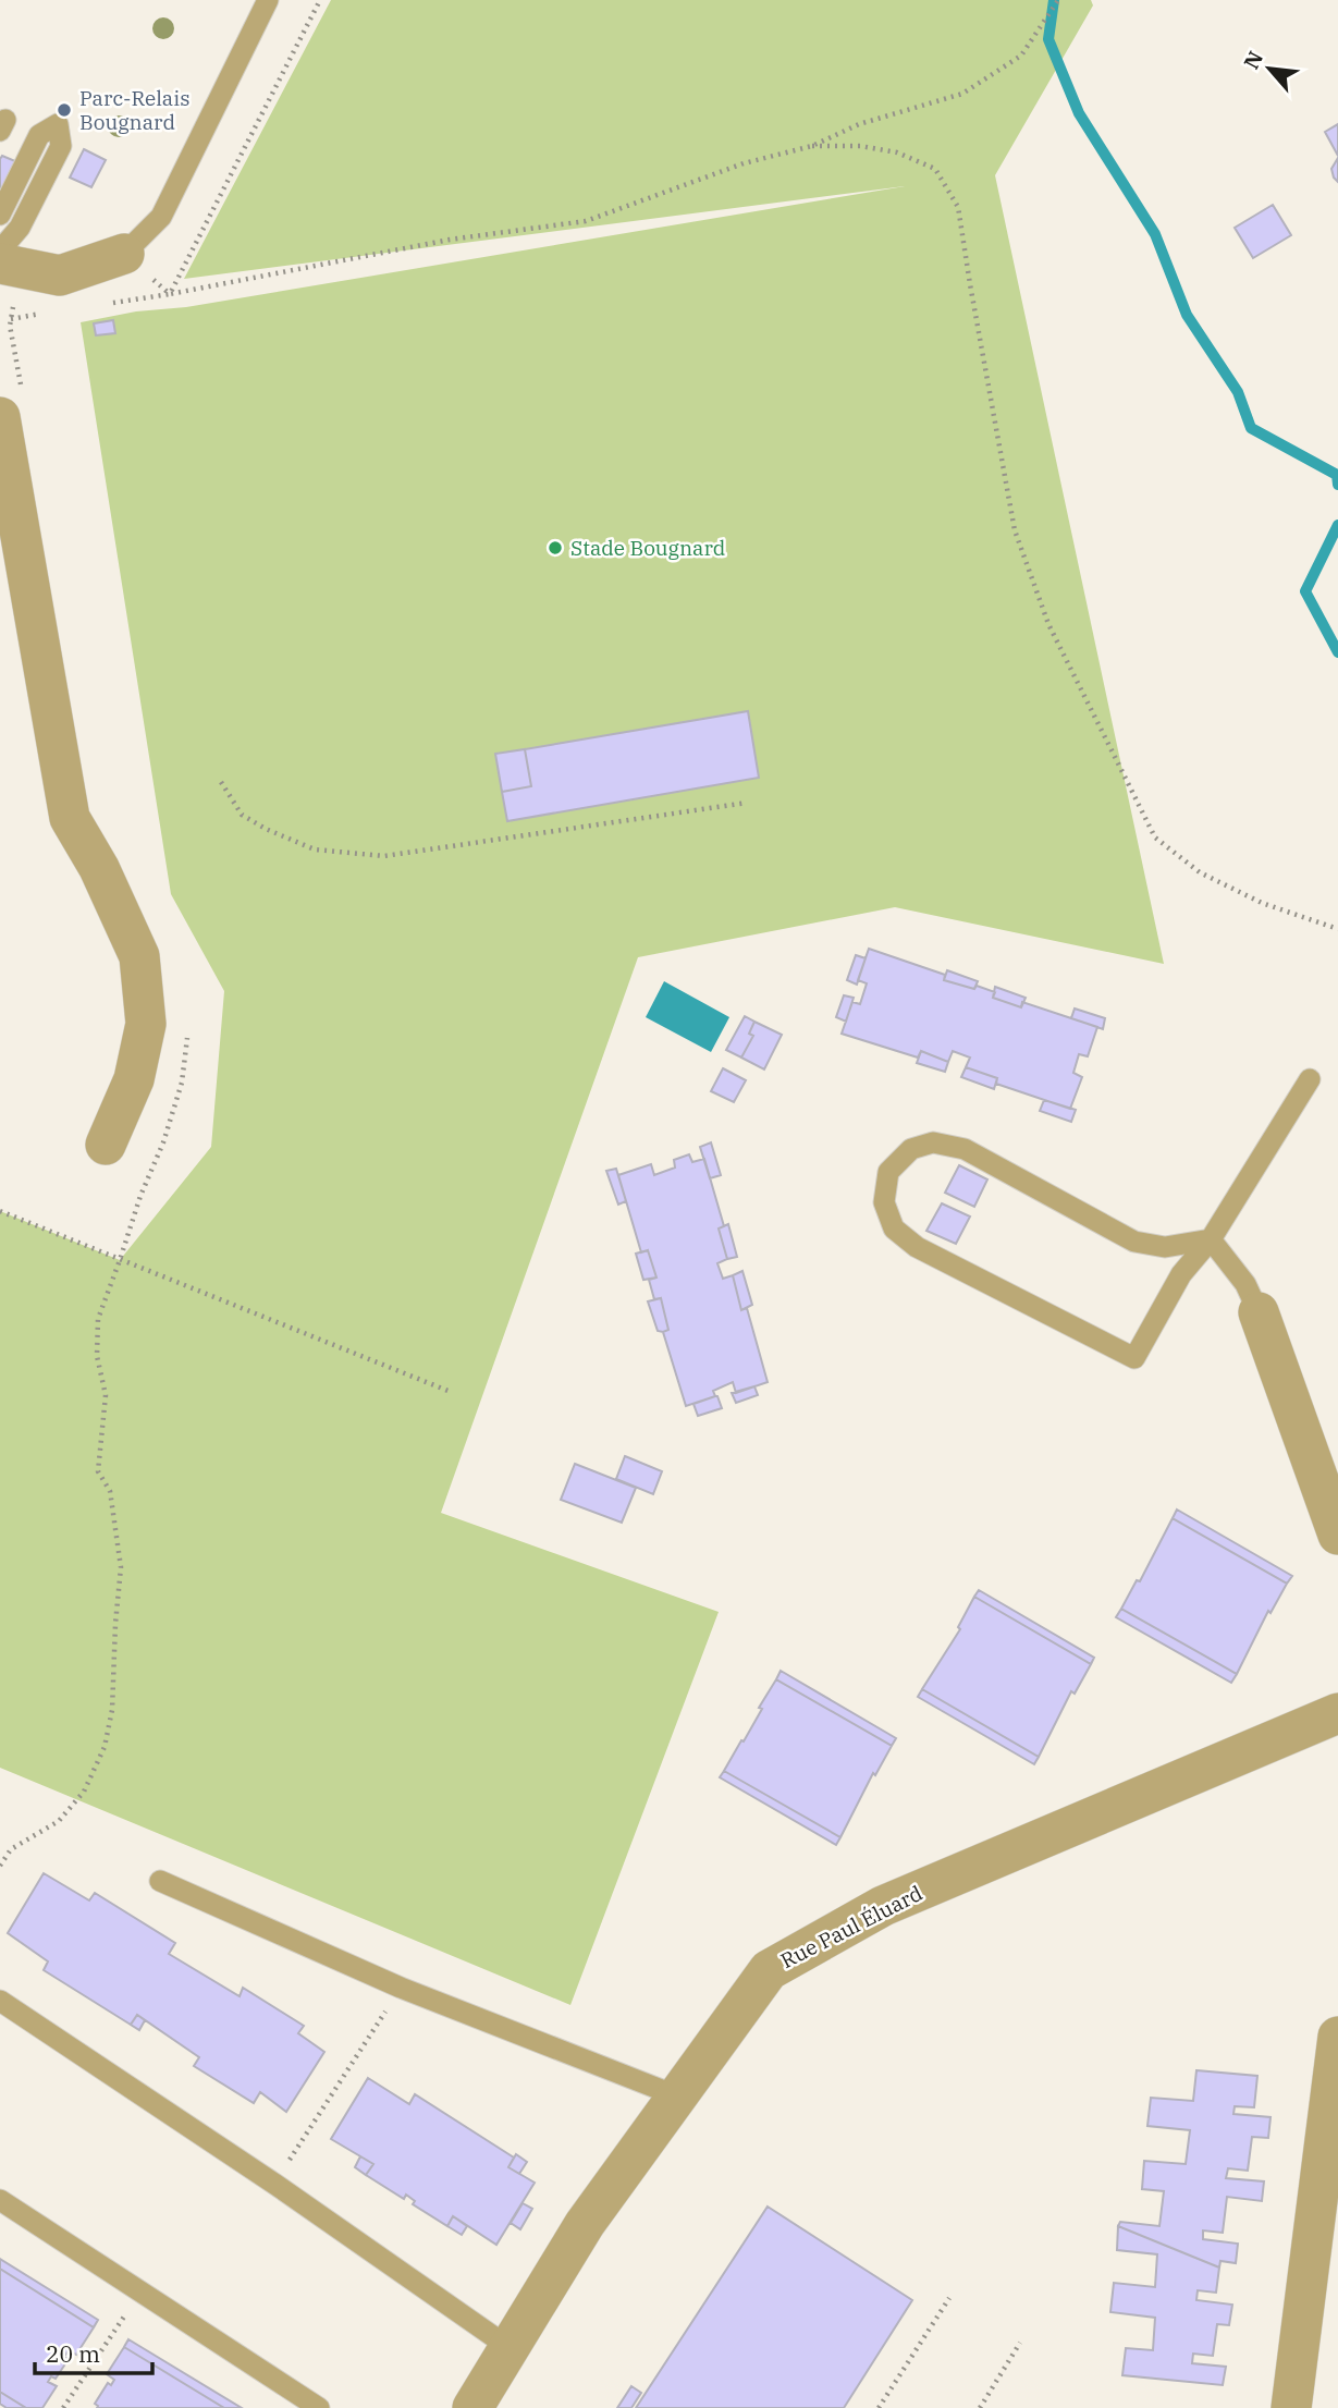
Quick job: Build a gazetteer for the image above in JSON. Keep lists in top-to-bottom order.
{
  "streets": {
    "street": ["Rue Paul Éluard"]
  },
  "places": ["Parc-Relais Bougnard", "Stade Bougnard"],
  "scale_bar": "20 m",
  "north": "top left"
}
